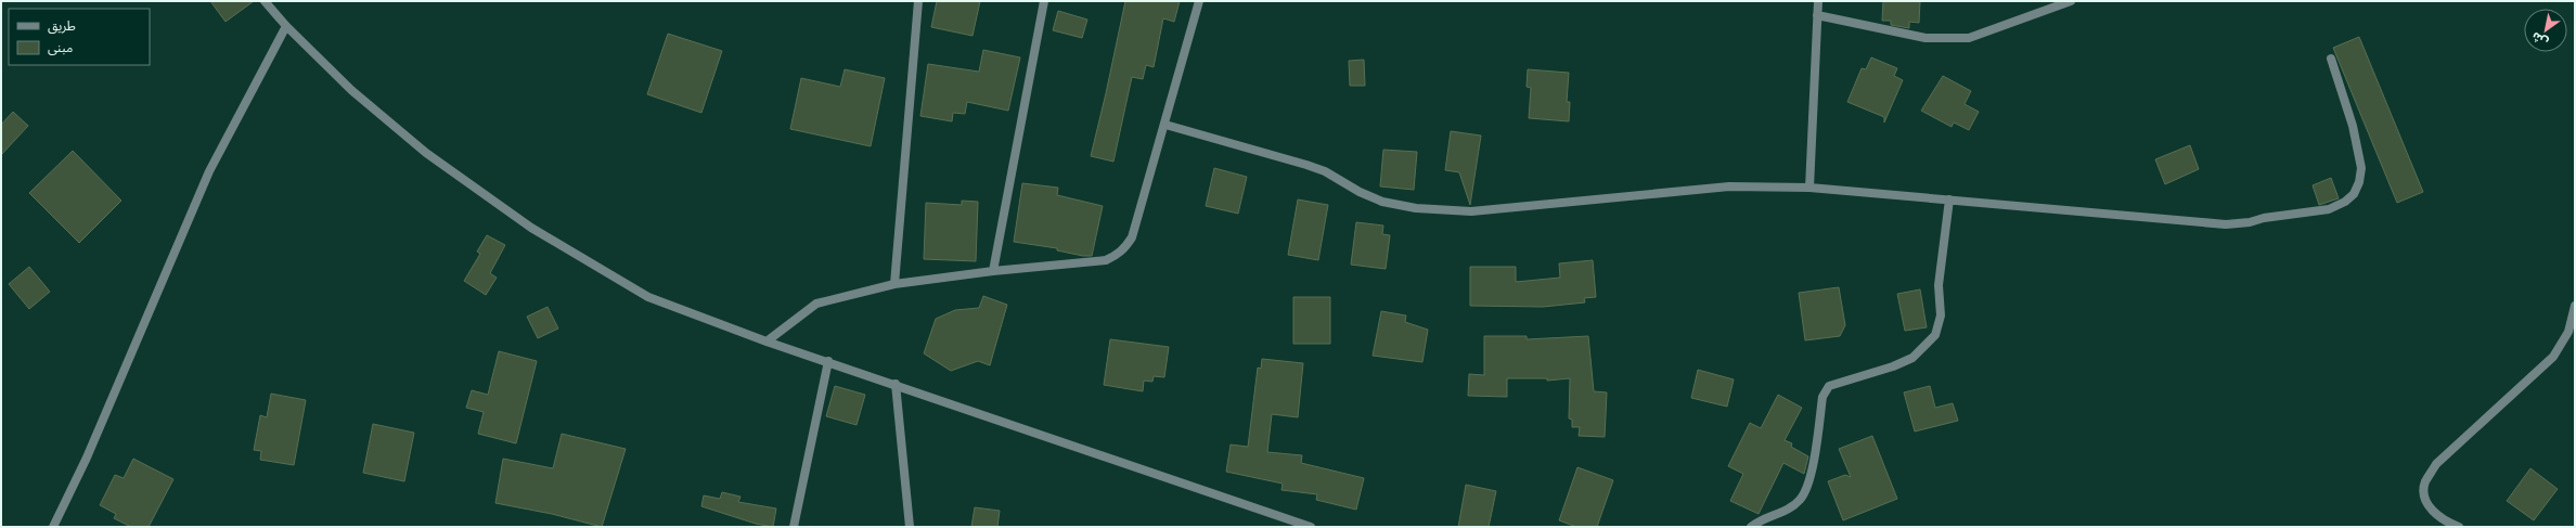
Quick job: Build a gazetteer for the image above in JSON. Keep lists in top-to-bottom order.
{
  "legend": ["طريق", "مبنى"],
  "north": "bottom left"
}
